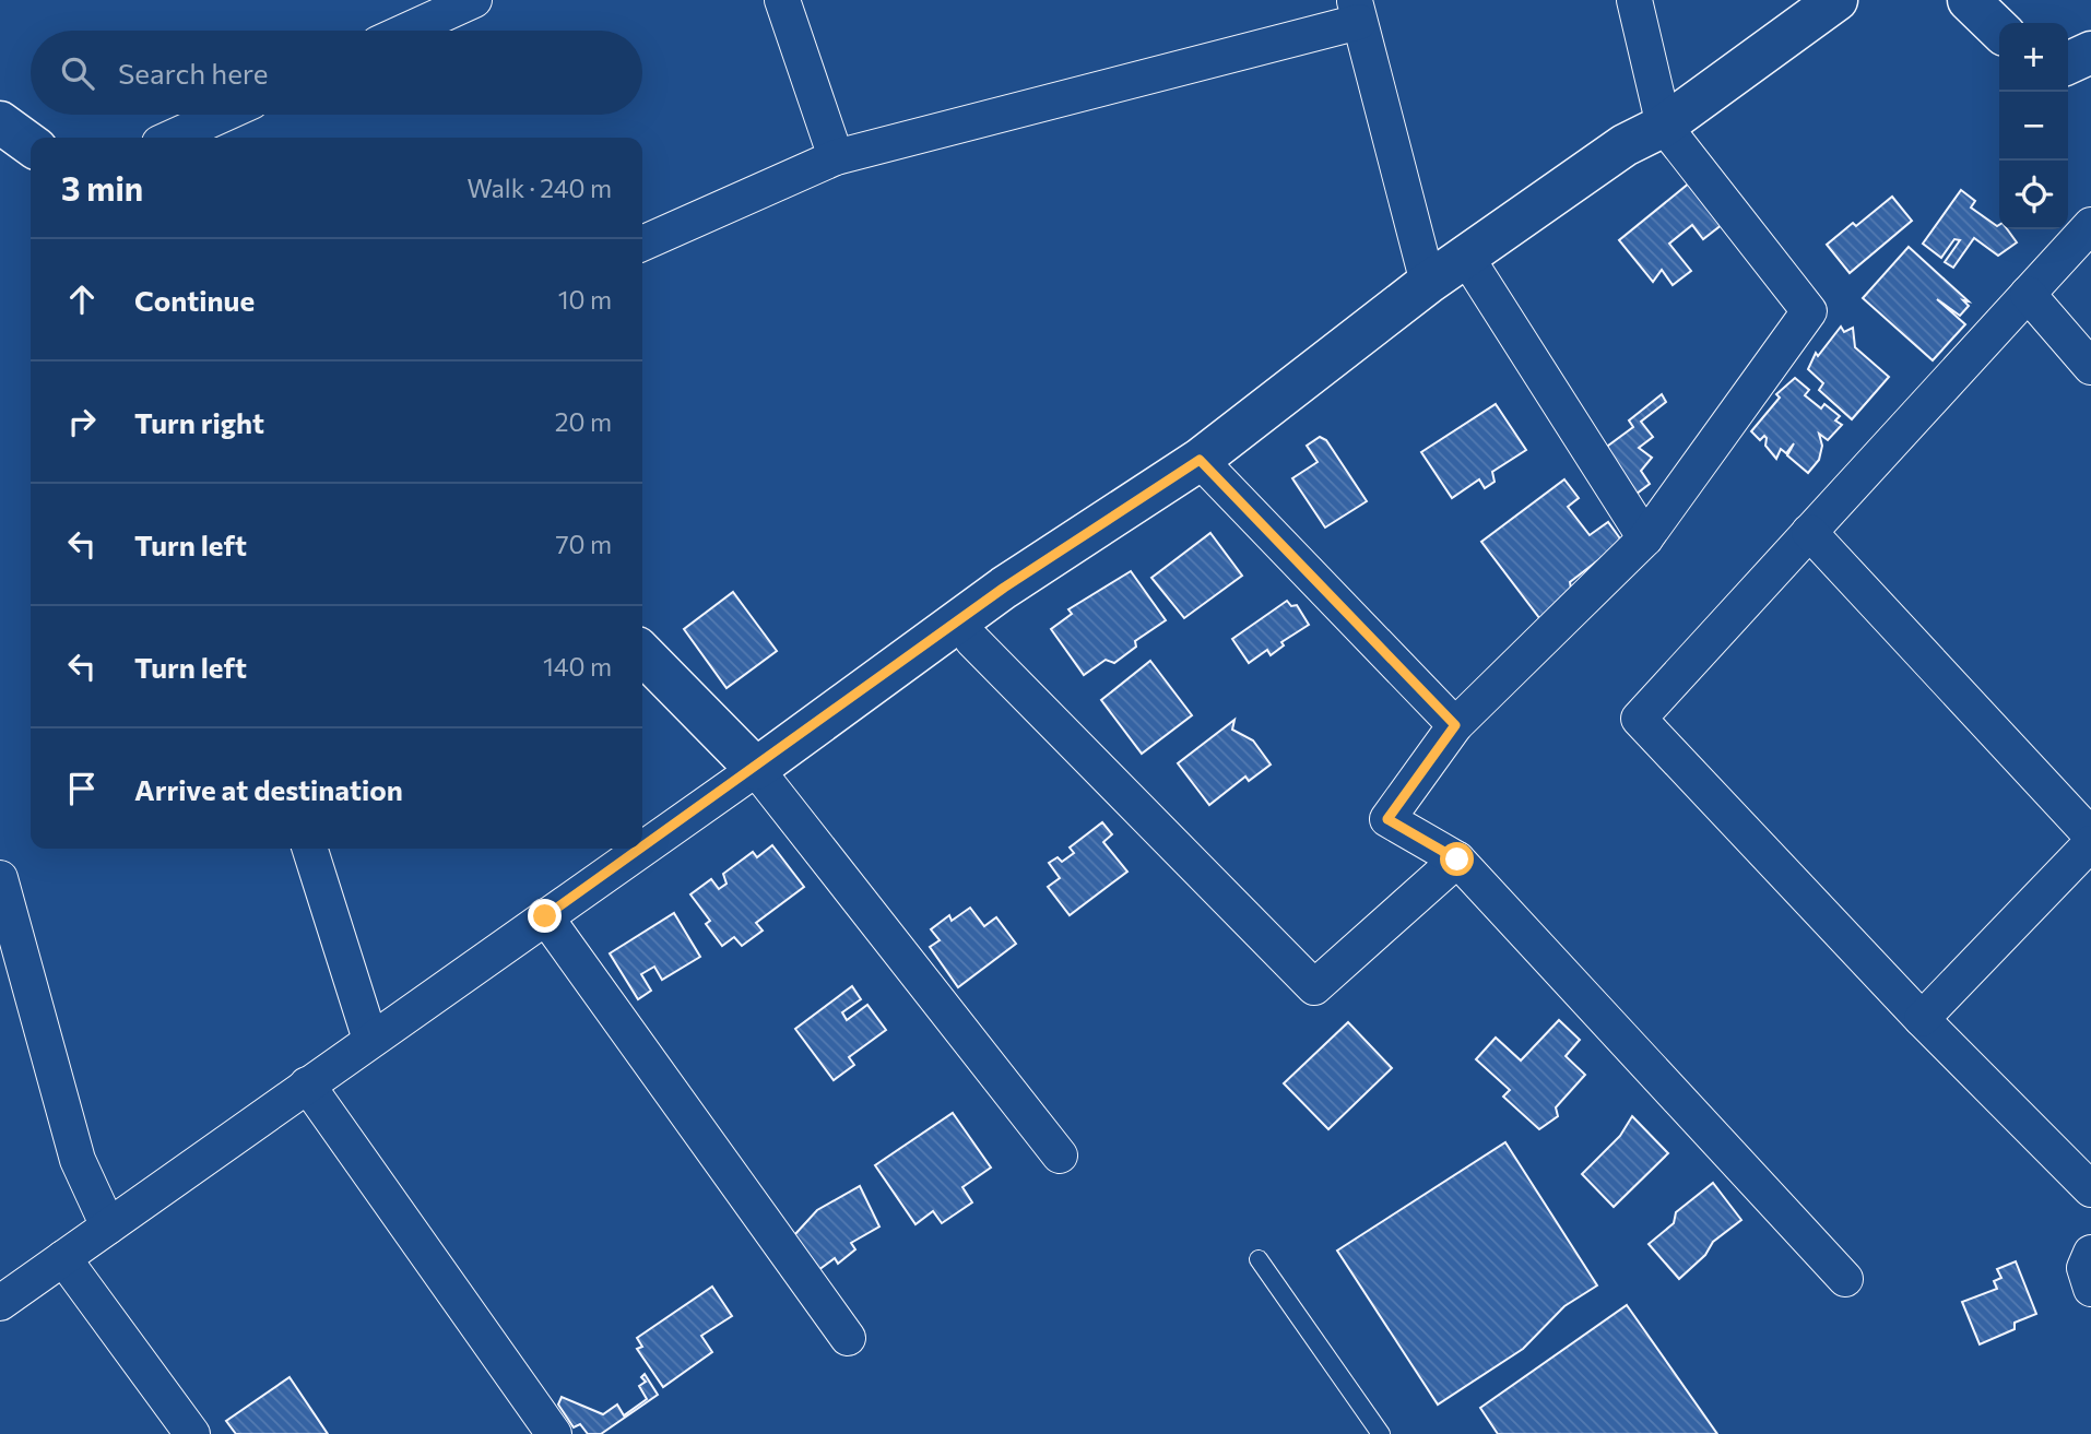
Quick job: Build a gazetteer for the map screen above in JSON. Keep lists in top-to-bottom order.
{
  "page": {
    "map_buttons": ["+", "−"],
    "search": "Search here",
    "heading": ["3 min", "Walk · 240 m"],
    "list": [
      ["Continue", "10 m"],
      ["Turn right", "20 m"],
      ["Turn left", "70 m"],
      ["Turn left", "140 m"],
      "Arrive at destination"
    ]
  }
}
